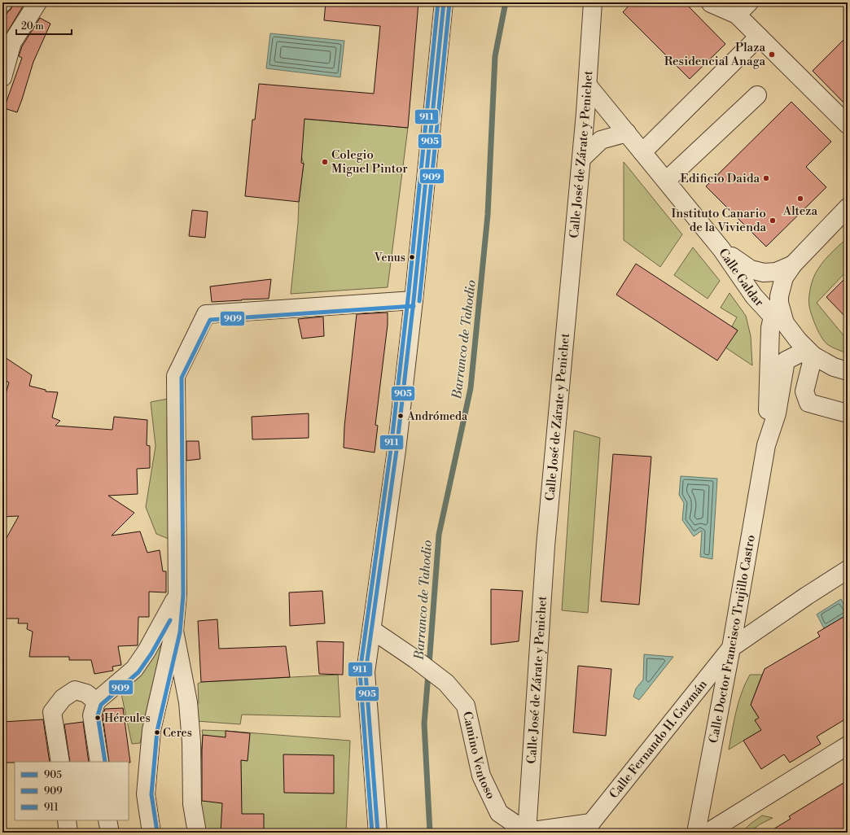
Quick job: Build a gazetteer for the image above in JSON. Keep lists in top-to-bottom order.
{
  "streets": {
    "street": [
      "Calle José de Zárate y Penichet",
      "Calle Galdar",
      "Calle Doctor Francisco Trujillo Castro",
      "Calle Fernando H. Guzmán",
      "Camino Ventoso"
    ]
  },
  "crossings": [
    ["Calle José de Zárate y Penichet", "Calle Galdar"],
    ["Calle José de Zárate y Penichet", "Camino Ventoso"],
    ["Calle Galdar", "Calle Doctor Francisco Trujillo Castro"],
    ["Calle Doctor Francisco Trujillo Castro", "Calle Fernando H. Guzmán"]
  ],
  "water": ["Barranco de Tahodio"],
  "places": [
    "Plaza Residencial Anaga",
    "Colegio Miguel Pintor",
    "Edificio Daida",
    "Alteza",
    "Instituto Canario de la Vivienda",
    "Venus",
    "Andrómeda",
    "Hércules",
    "Ceres"
  ],
  "lines": ["transit line 905", "transit line 911", "transit line 909"],
  "legend": ["905", "909", "911"],
  "scale_bar": "20 m"
}
